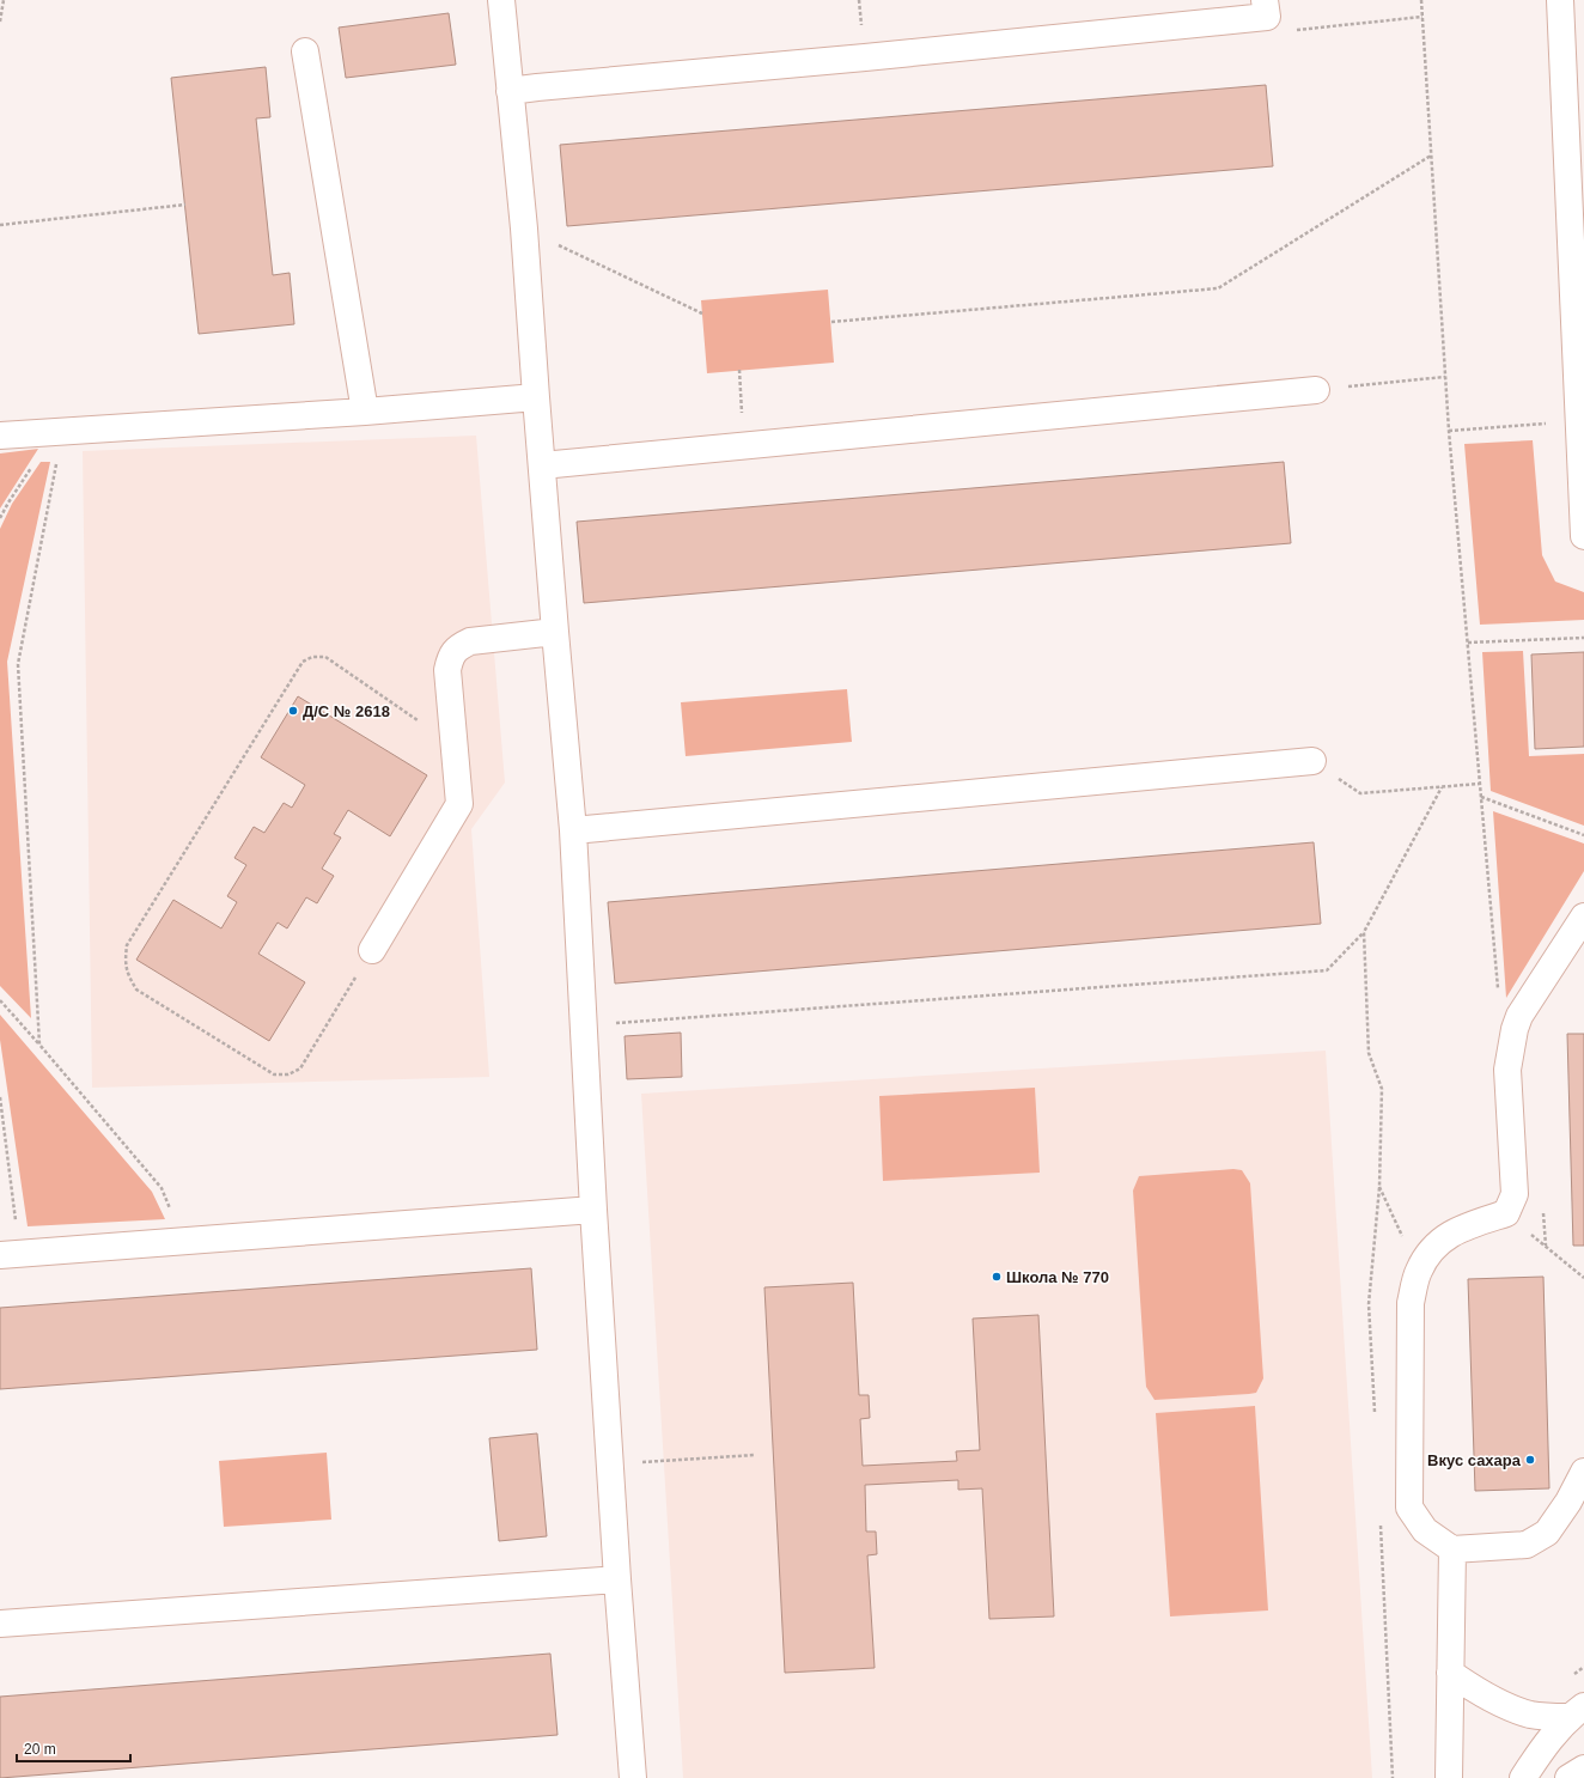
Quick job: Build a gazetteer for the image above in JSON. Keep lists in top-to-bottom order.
{
  "places": ["Д/C № 2618", "Школа № 770", "Вкус сахара"],
  "scale_bar": "20 m"
}
